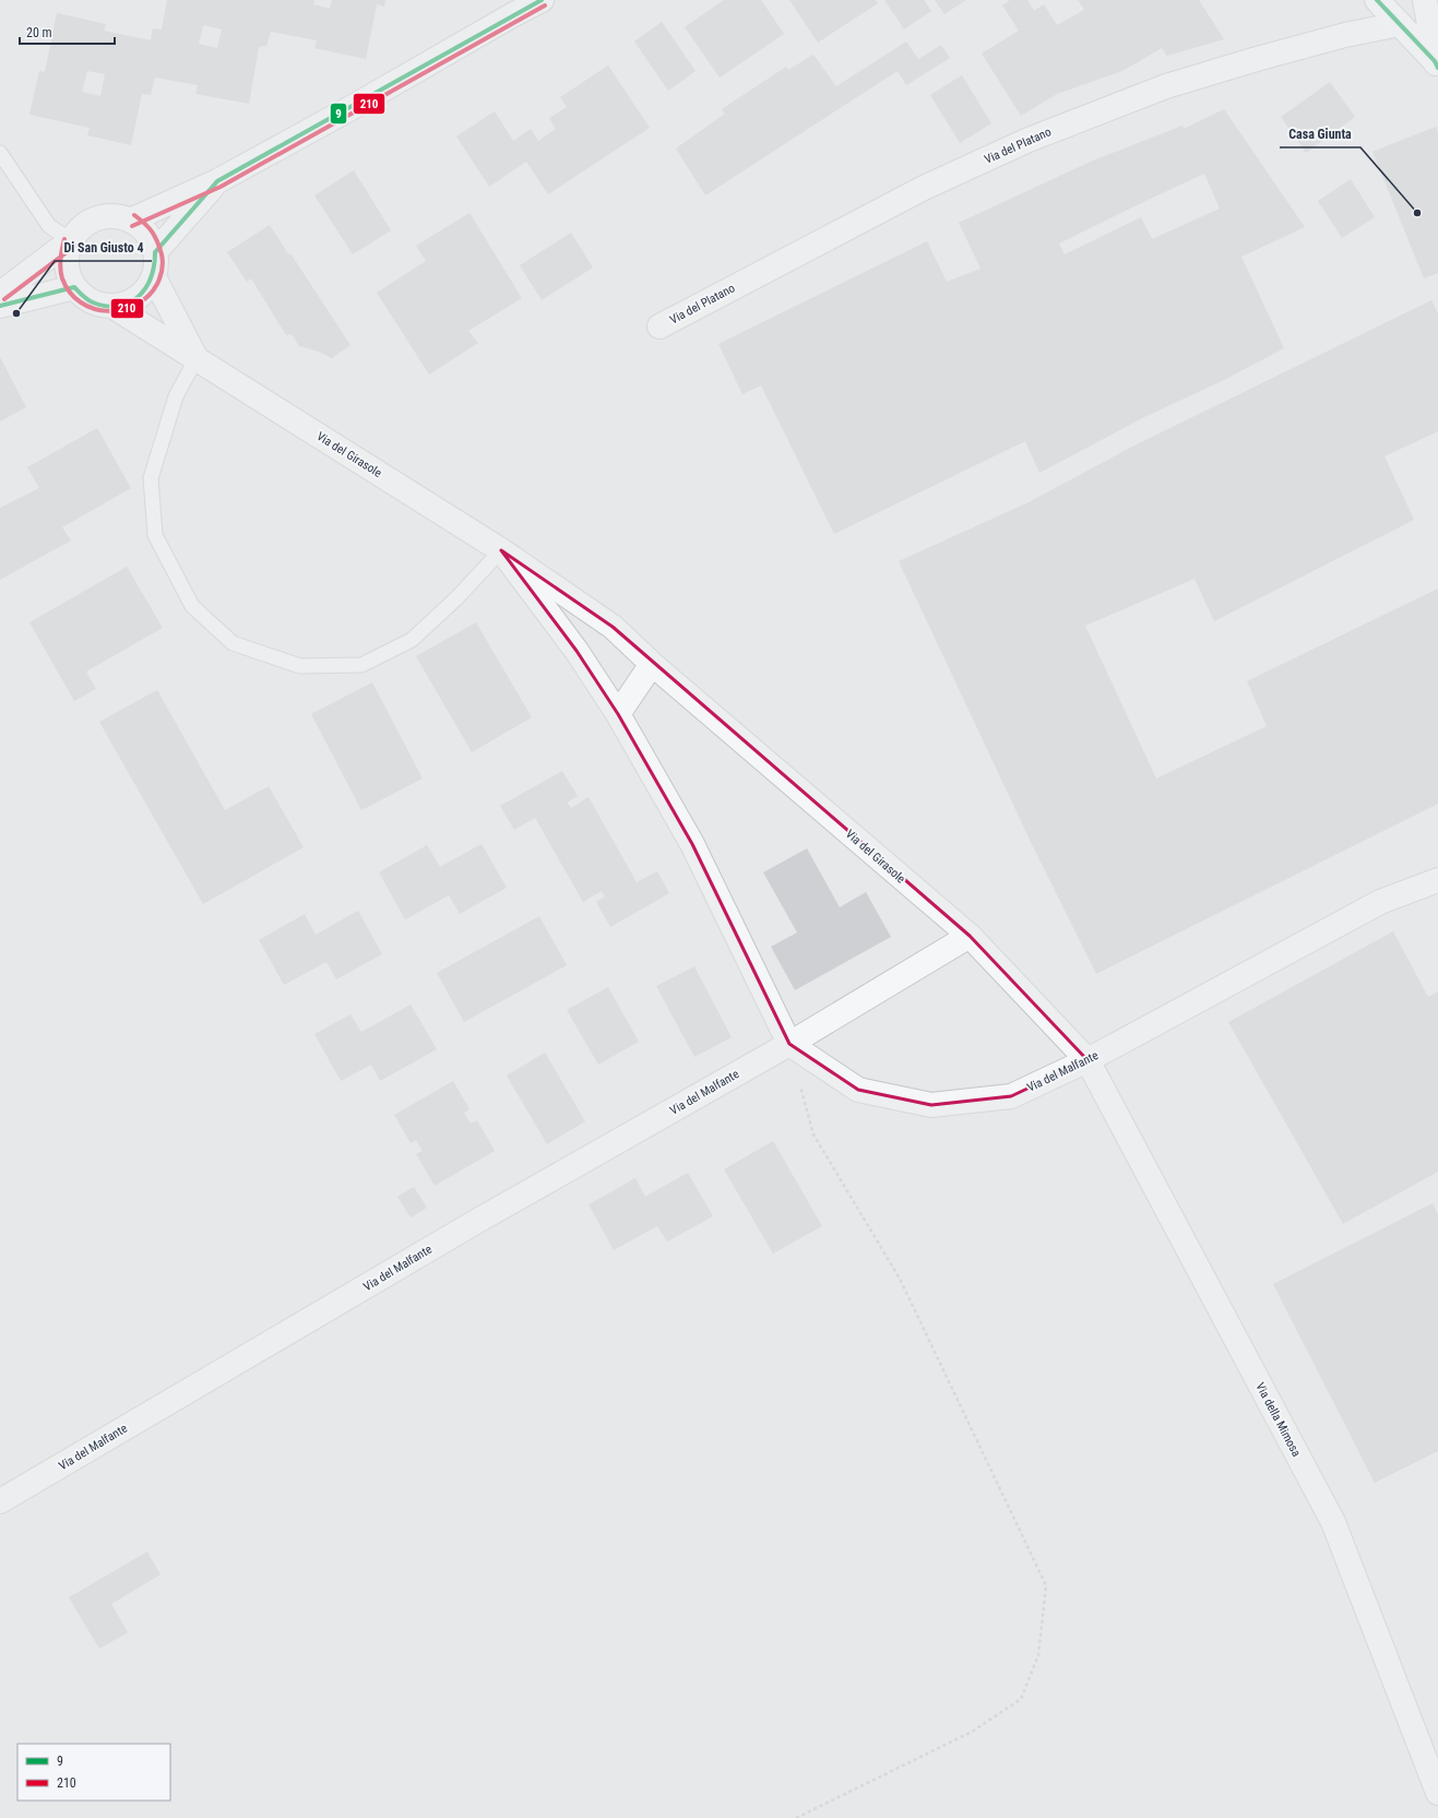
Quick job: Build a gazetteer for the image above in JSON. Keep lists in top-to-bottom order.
{
  "streets": {
    "street": [
      "Via del Platano",
      "Via del Girasole",
      "Via del Malfante",
      "Via della Mimosa"
    ]
  },
  "crossings": [
    ["Via del Girasole", "Via del Malfante"],
    ["Via del Girasole", "Via della Mimosa"],
    ["Via del Malfante", "Via della Mimosa"]
  ],
  "places": ["Casa Giunta", "Di San Giusto 4"],
  "lines": ["transit line 9", "transit line 210"],
  "legend": ["9", "210"],
  "scale_bar": "20 m"
}
